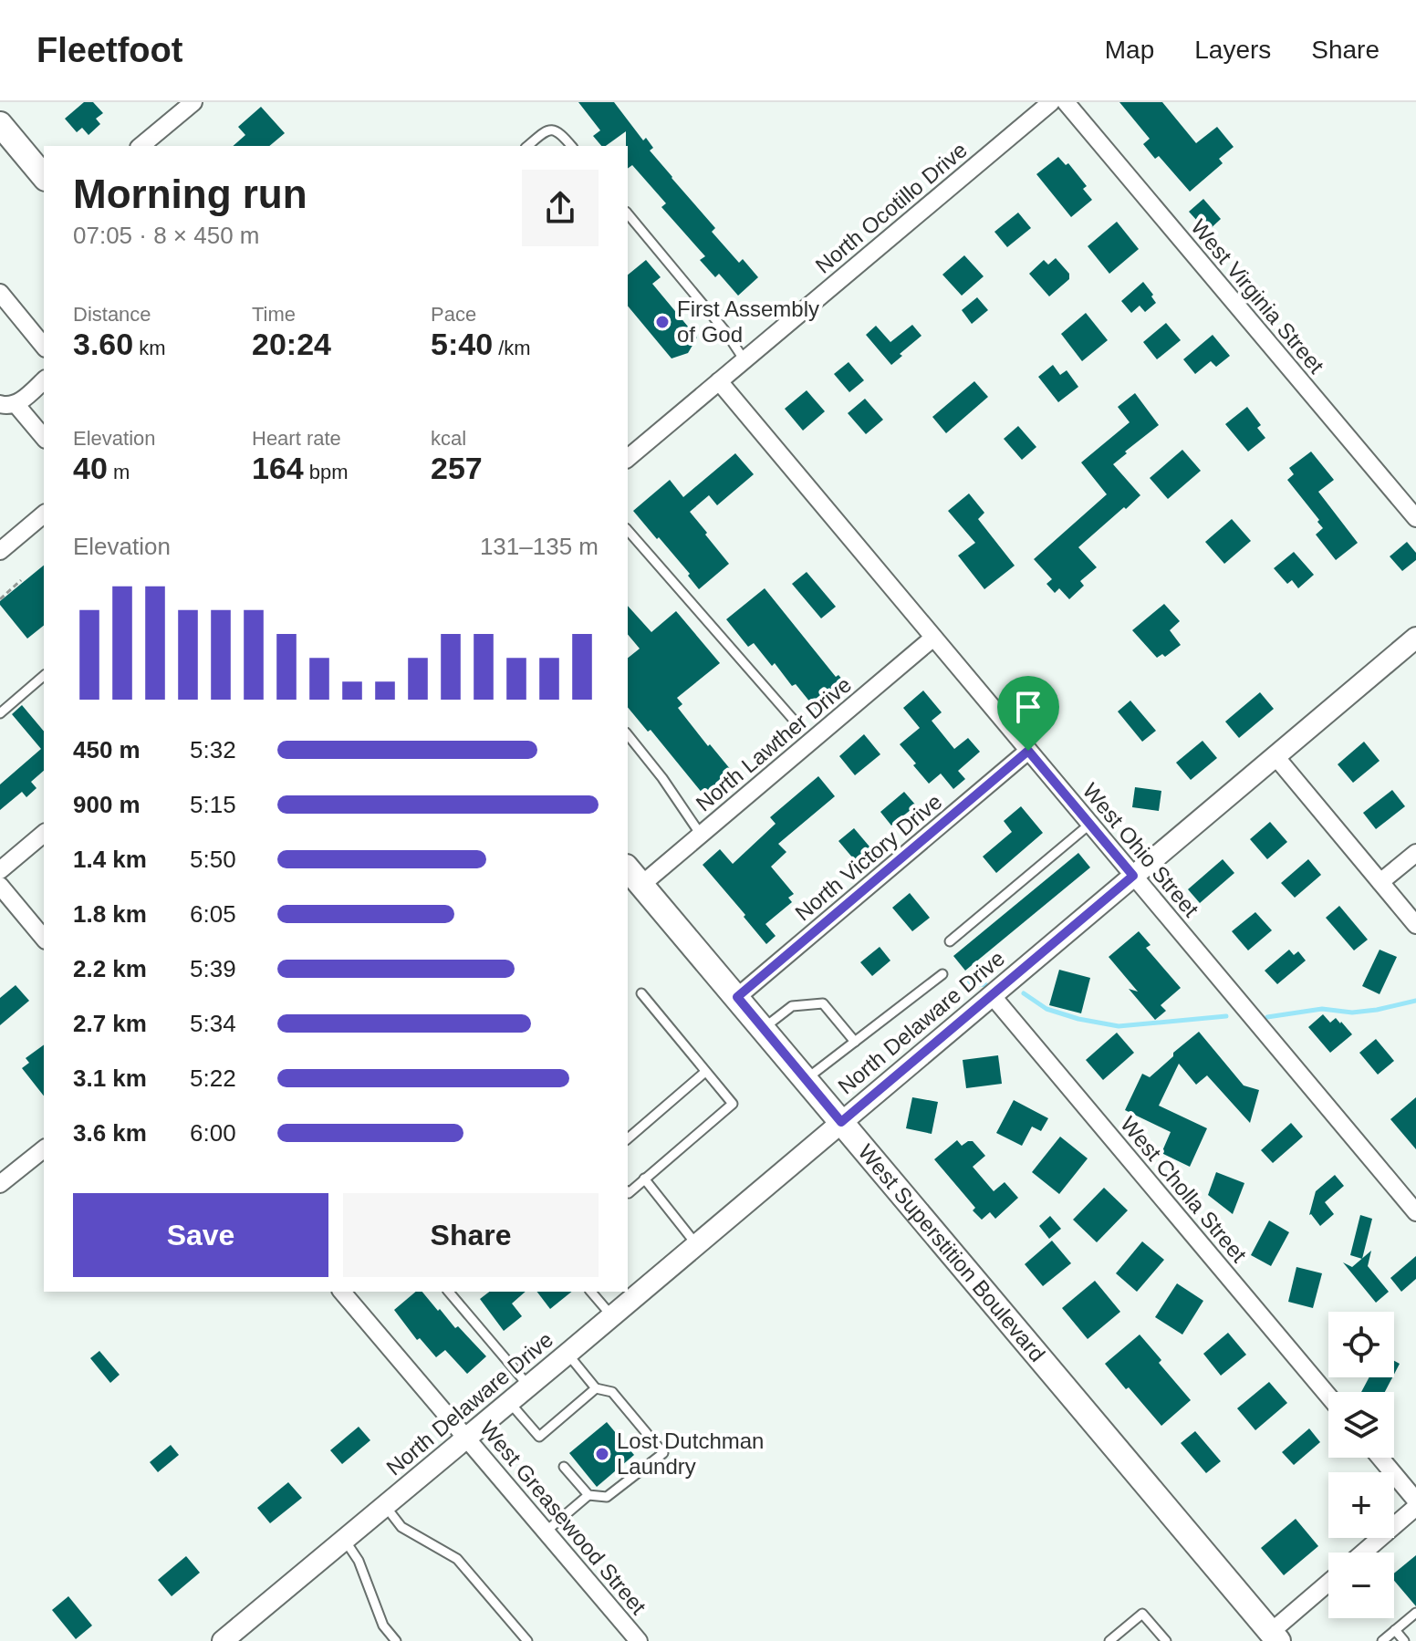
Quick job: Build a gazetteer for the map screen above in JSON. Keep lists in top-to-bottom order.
{
  "streets": {
    "main road": ["West Superstition Boulevard"],
    "street": [
      "North Ocotillo Drive",
      "West Virginia Street",
      "North Lawther Drive",
      "West Ohio Street",
      "North Victory Drive",
      "North Delaware Drive",
      "West Cholla Street",
      "West Greasewood Street"
    ]
  },
  "crossings": [
    ["North Ocotillo Drive", "West Ohio Street"],
    ["North Lawther Drive", "West Ohio Street"],
    ["North Lawther Drive", "West Superstition Boulevard"],
    ["West Ohio Street", "North Victory Drive"],
    ["West Ohio Street", "North Delaware Drive"],
    ["North Victory Drive", "West Superstition Boulevard"],
    ["North Delaware Drive", "West Cholla Street"],
    ["North Delaware Drive", "West Superstition Boulevard"],
    ["North Delaware Drive", "West Greasewood Street"]
  ],
  "places": ["First Assembly of God", "Lost Dutchman Laundry"],
  "page": {
    "header": "Fleetfoot",
    "nav": ["Map", "Layers", "Share"],
    "heading": ["Morning run", "07:05 · 8 × 450 m"],
    "stats": [
      ["Distance", "3.60 km"],
      ["Time", "20:24"],
      ["Pace", "5:40 /km"],
      ["Elevation", "40 m"],
      ["Heart rate", "164 bpm"],
      ["kcal", "257"]
    ],
    "chart": ["Elevation", "131–135 m"],
    "list": [
      {
        "name": "450 m",
        "note": "5:32"
      },
      {
        "name": "900 m",
        "note": "5:15"
      },
      {
        "name": "1.4 km",
        "note": "5:50"
      },
      {
        "name": "1.8 km",
        "note": "6:05"
      },
      {
        "name": "2.2 km",
        "note": "5:39"
      },
      {
        "name": "2.7 km",
        "note": "5:34"
      },
      {
        "name": "3.1 km",
        "note": "5:22"
      },
      {
        "name": "3.6 km",
        "note": "6:00"
      }
    ],
    "buttons": ["Save", "Share"],
    "map_buttons": ["+", "−"]
  }
}
